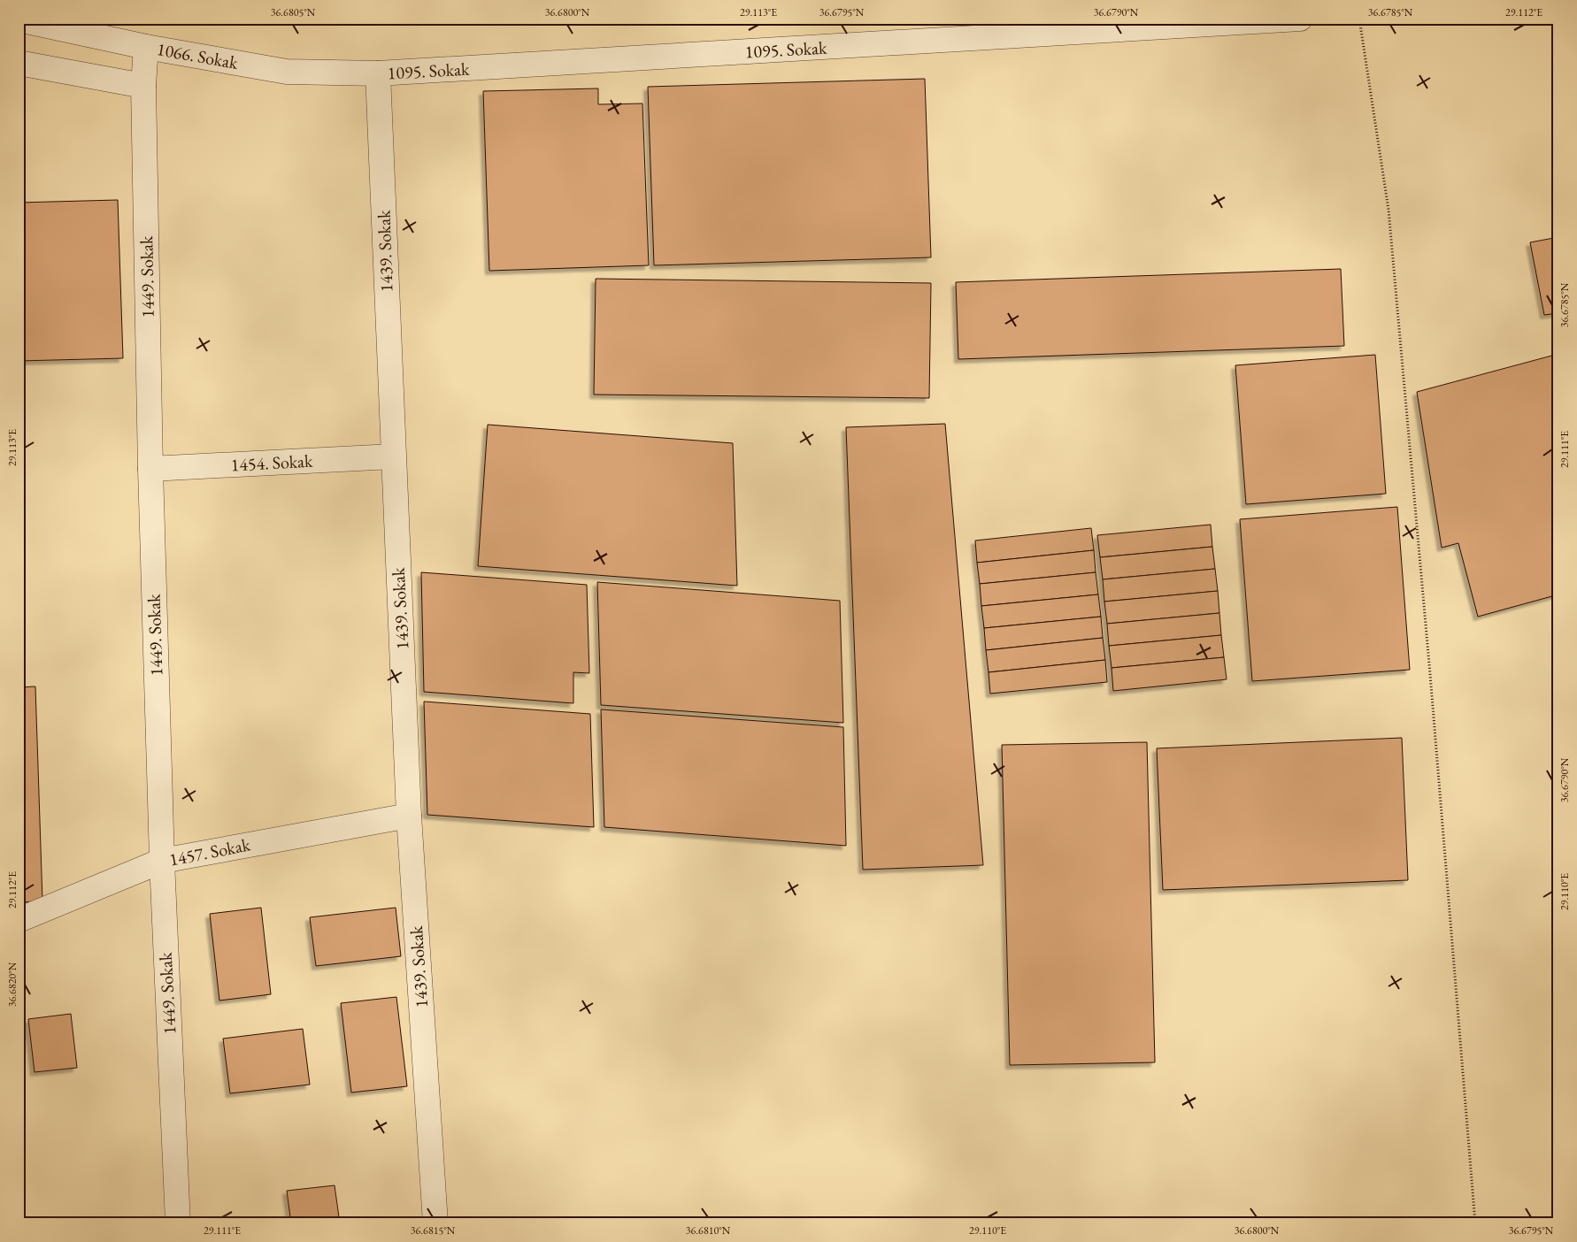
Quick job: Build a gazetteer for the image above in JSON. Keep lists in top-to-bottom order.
{
  "streets": {
    "street": [
      "1095. Sokak",
      "1066. Sokak",
      "1439. Sokak",
      "1449. Sokak",
      "1454. Sokak",
      "1457. Sokak"
    ]
  },
  "crossings": [
    ["1095. Sokak", "1066. Sokak"],
    ["1095. Sokak", "1439. Sokak"],
    ["1066. Sokak", "1439. Sokak"],
    ["1066. Sokak", "1449. Sokak"],
    ["1439. Sokak", "1454. Sokak"],
    ["1439. Sokak", "1457. Sokak"],
    ["1449. Sokak", "1454. Sokak"],
    ["1449. Sokak", "1457. Sokak"]
  ],
  "coordinates": [
    "36.6805°N",
    "36.6800°N",
    "29.113°E",
    "36.6795°N",
    "36.6790°N",
    "36.6785°N",
    "29.112°E",
    "29.111°E",
    "29.110°E",
    "36.6820°N",
    "36.6815°N",
    "36.6810°N"
  ]
}
